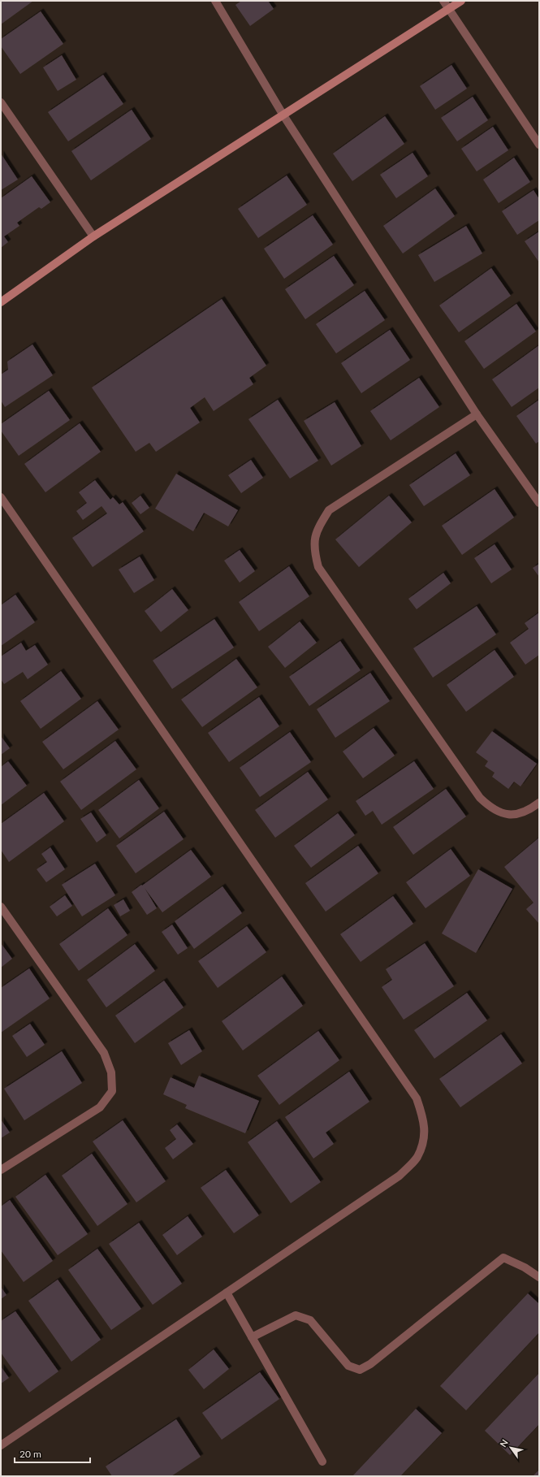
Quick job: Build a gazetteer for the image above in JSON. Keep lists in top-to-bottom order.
{
  "scale_bar": "20 m",
  "north": "top left"
}
